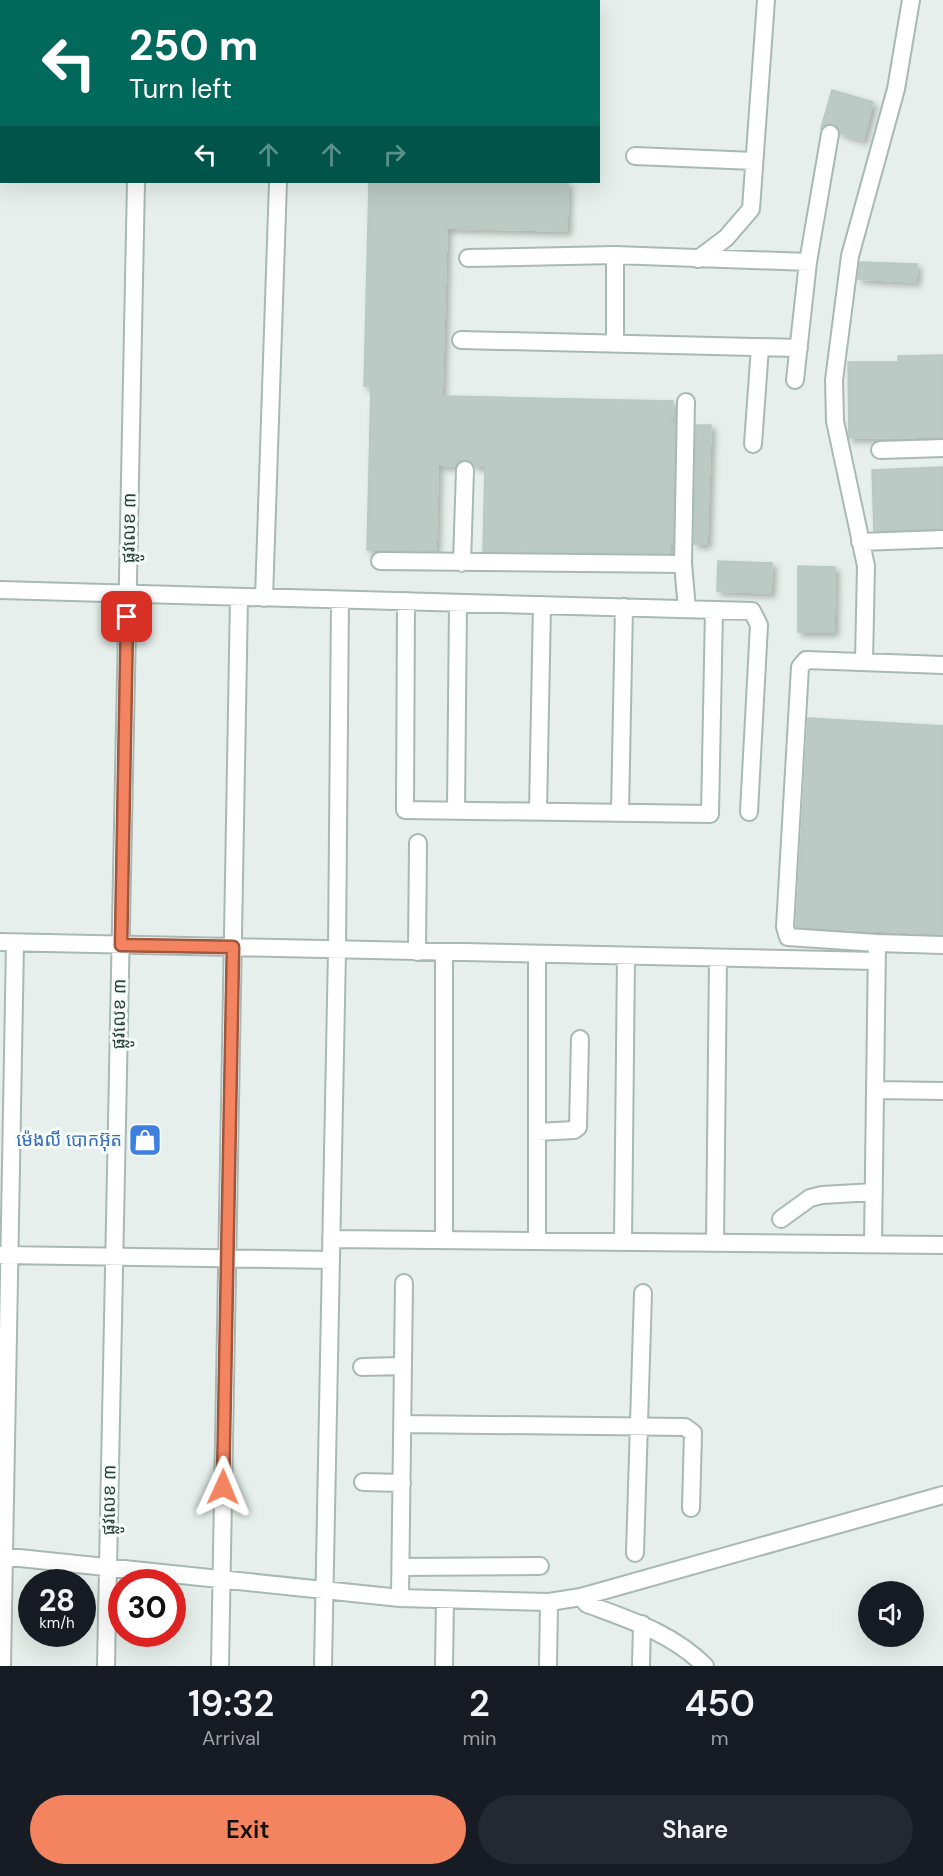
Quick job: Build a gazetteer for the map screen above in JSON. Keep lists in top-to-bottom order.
{
  "streets": {
    "street": ["ផ្លូវលេខ ៣"]
  },
  "places": {
    "shop": ["ម៉េងលី បោកអ៊ុត"]
  },
  "page": {
    "turn": ["250 m", "Turn left"],
    "speed": "28 km/h",
    "limit": "30",
    "eta": [
      "19:32",
      "Arrival",
      "2",
      "min",
      "450",
      "m"
    ],
    "buttons": ["Exit", "Share"]
  }
}
